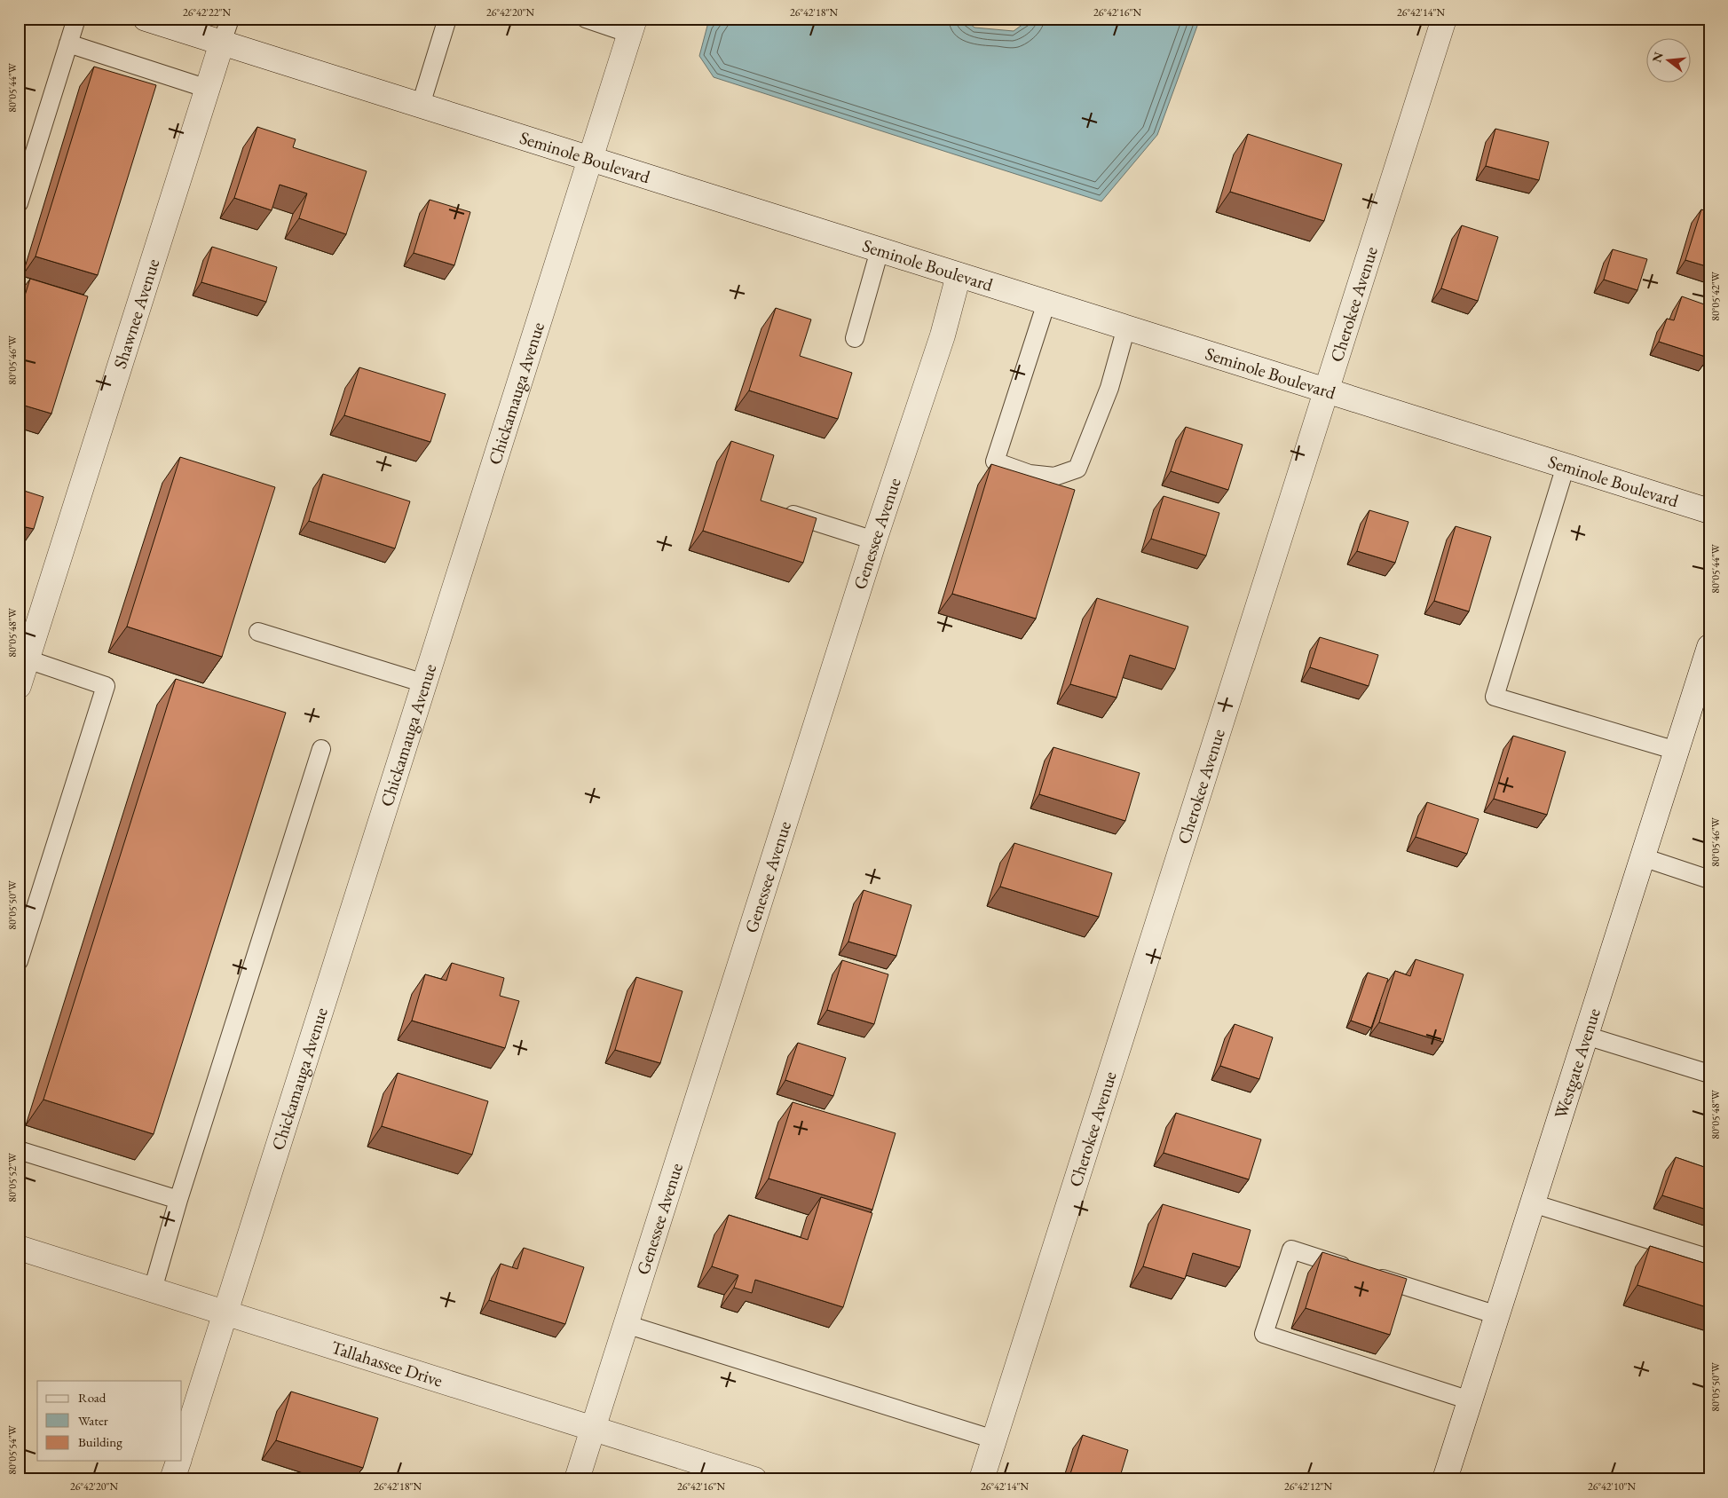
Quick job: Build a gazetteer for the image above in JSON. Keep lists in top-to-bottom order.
{
  "streets": {
    "street": [
      "Seminole Boulevard",
      "Cherokee Avenue",
      "Shawnee Avenue",
      "Chickamauga Avenue",
      "Genessee Avenue",
      "Westgate Avenue",
      "Tallahassee Drive"
    ]
  },
  "crossings": [
    ["Seminole Boulevard", "Cherokee Avenue"],
    ["Seminole Boulevard", "Shawnee Avenue"],
    ["Seminole Boulevard", "Chickamauga Avenue"],
    ["Seminole Boulevard", "Genessee Avenue"],
    ["Chickamauga Avenue", "Tallahassee Drive"],
    ["Genessee Avenue", "Tallahassee Drive"]
  ],
  "legend": ["Road", "Water", "Building"],
  "north": "left",
  "coordinates": [
    "26°42'22\"N",
    "26°42'20\"N",
    "26°42'18\"N",
    "26°42'16\"N",
    "26°42'14\"N",
    "80°05'44\"W",
    "80°05'42\"W",
    "80°05'46\"W",
    "80°05'48\"W",
    "80°05'50\"W",
    "80°05'52\"W",
    "80°05'54\"W",
    "26°42'12\"N",
    "26°42'10\"N"
  ]
}
